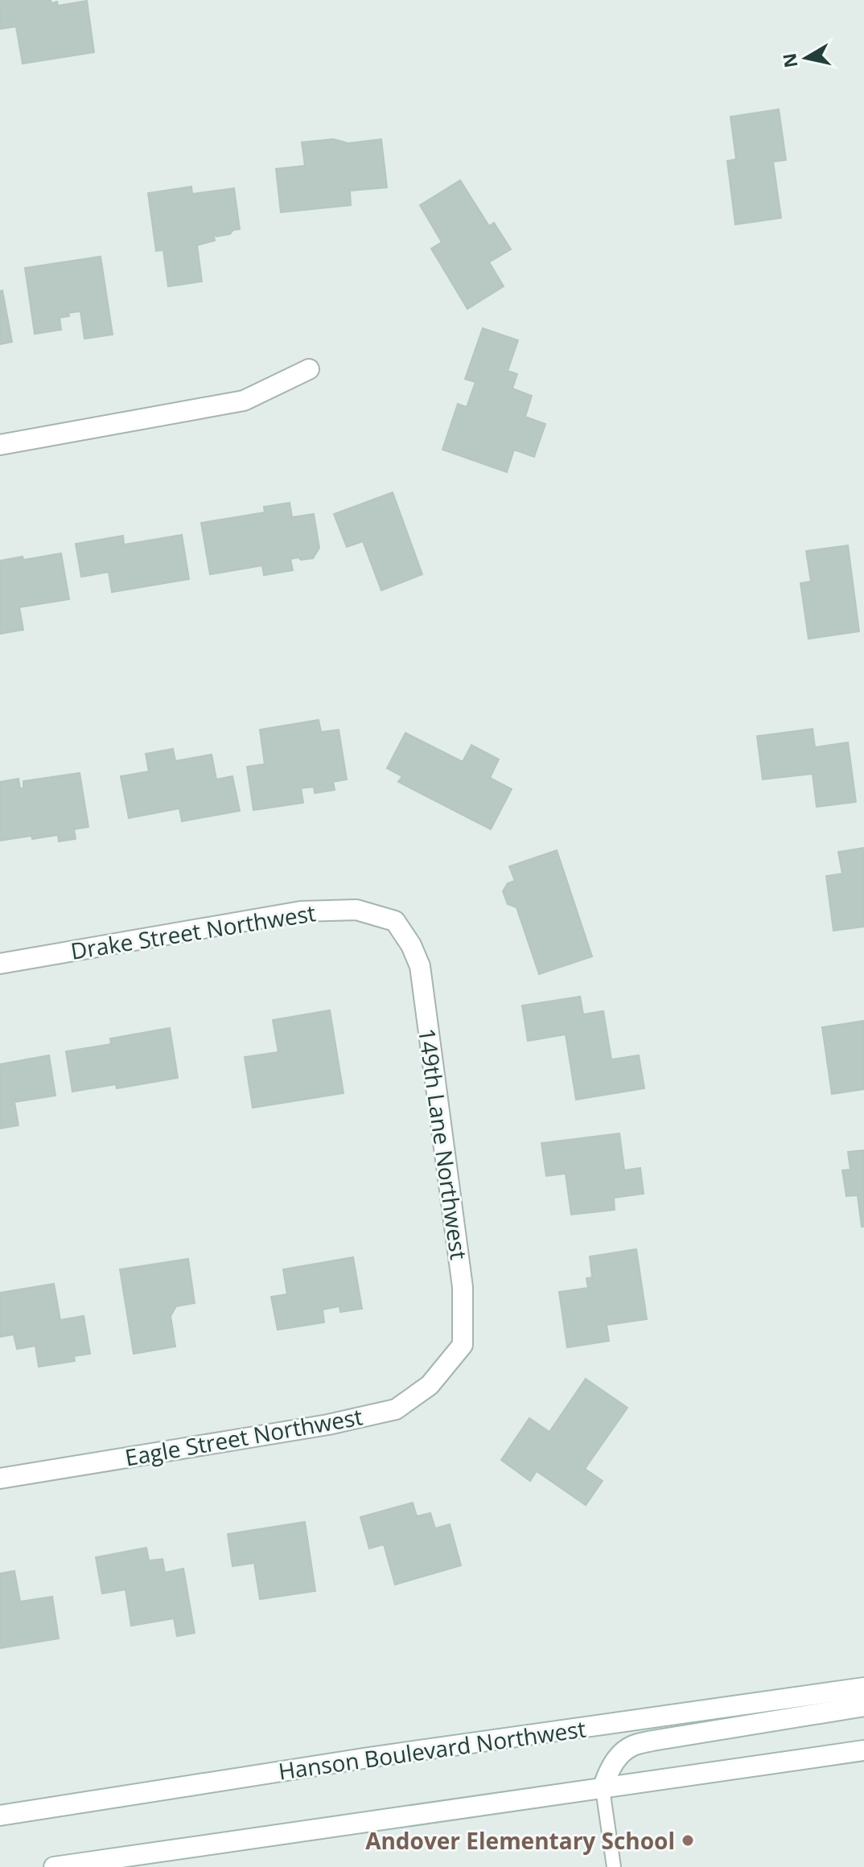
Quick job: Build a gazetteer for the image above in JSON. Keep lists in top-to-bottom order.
{
  "streets": {
    "main road": [
      "Drake Street Northwest",
      "149th Lane Northwest",
      "Eagle Street Northwest",
      "Hanson Boulevard Northwest"
    ]
  },
  "crossings": [
    ["Drake Street Northwest", "149th Lane Northwest"],
    ["149th Lane Northwest", "Eagle Street Northwest"]
  ],
  "places": ["Andover Elementary School"],
  "north": "left"
}
